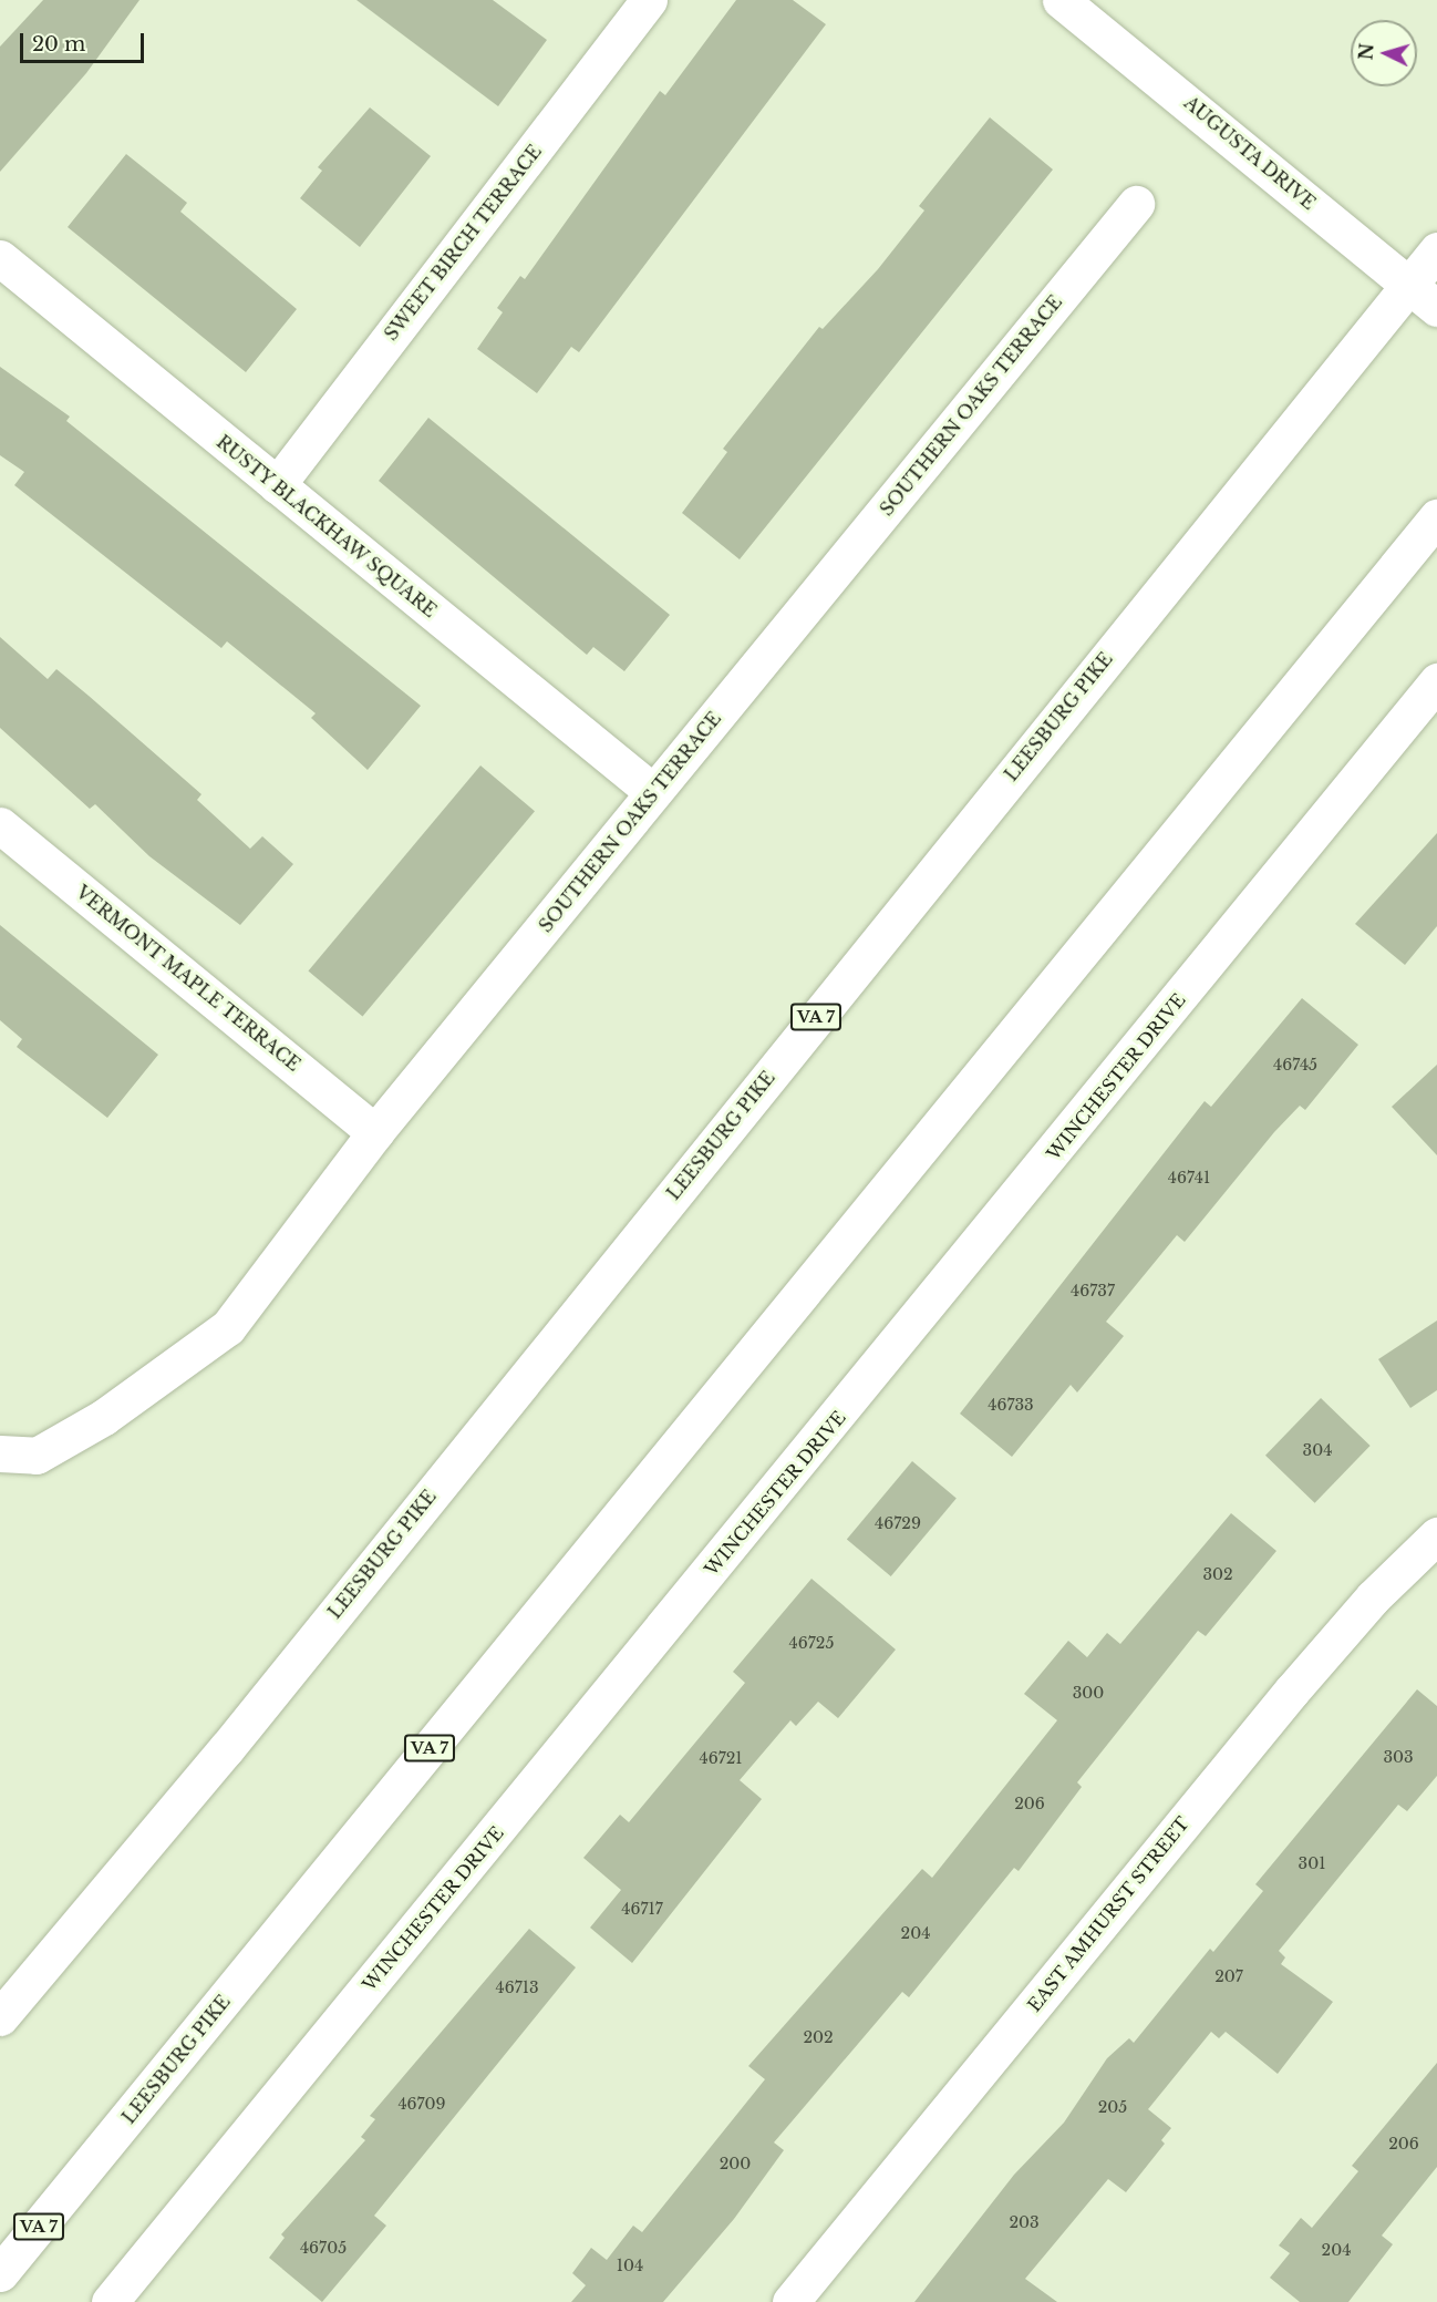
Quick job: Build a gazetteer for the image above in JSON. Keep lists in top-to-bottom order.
{
  "streets": {
    "main road": [
      "AUGUSTA DRIVE",
      "SWEET BIRCH TERRACE",
      "SOUTHERN OAKS TERRACE",
      "RUSTY BLACKHAW SQUARE",
      "LEESBURG PIKE",
      "VERMONT MAPLE TERRACE",
      "VA 7",
      "WINCHESTER DRIVE",
      "EAST AMHURST STREET"
    ]
  },
  "crossings": [
    ["AUGUSTA DRIVE", "LEESBURG PIKE"],
    ["SWEET BIRCH TERRACE", "RUSTY BLACKHAW SQUARE"],
    ["SOUTHERN OAKS TERRACE", "RUSTY BLACKHAW SQUARE"],
    ["SOUTHERN OAKS TERRACE", "VERMONT MAPLE TERRACE"]
  ],
  "house_numbers": [
    "46745",
    "46741",
    "46737",
    "46733",
    "304",
    "46729",
    "302",
    "46725",
    "300",
    "303",
    "46721",
    "206",
    "301",
    "46717",
    "204",
    "207",
    "46713",
    "202",
    "46709",
    "205",
    "206",
    "200",
    "203",
    "46705",
    "204",
    "104"
  ],
  "scale_bar": "20 m",
  "north": "left"
}
